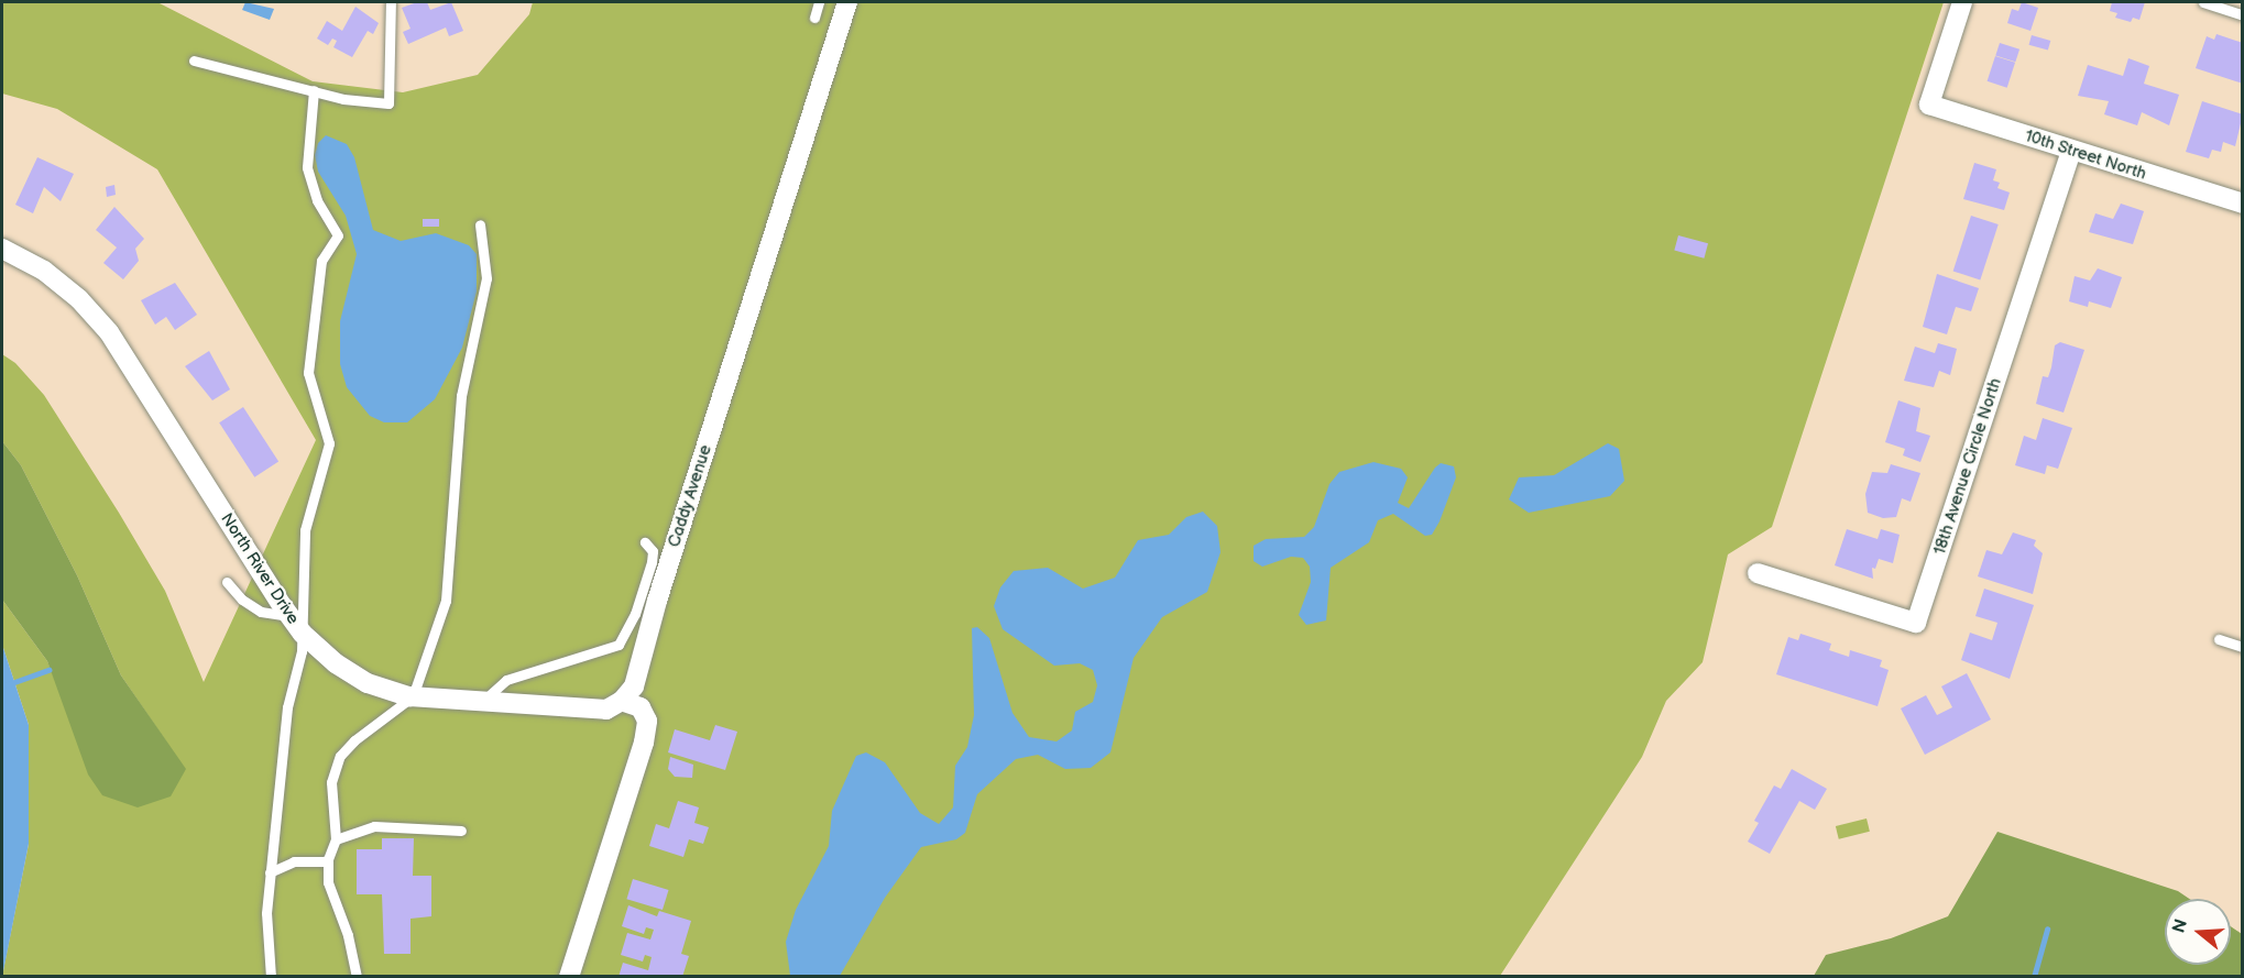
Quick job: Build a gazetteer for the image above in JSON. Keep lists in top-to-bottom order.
{
  "streets": {
    "street": [
      "10th Street North",
      "18th Avenue Circle North",
      "Caddy Avenue",
      "North River Drive"
    ]
  },
  "crossings": [
    ["10th Street North", "18th Avenue Circle North"],
    ["Caddy Avenue", "North River Drive"]
  ],
  "north": "left"
}
